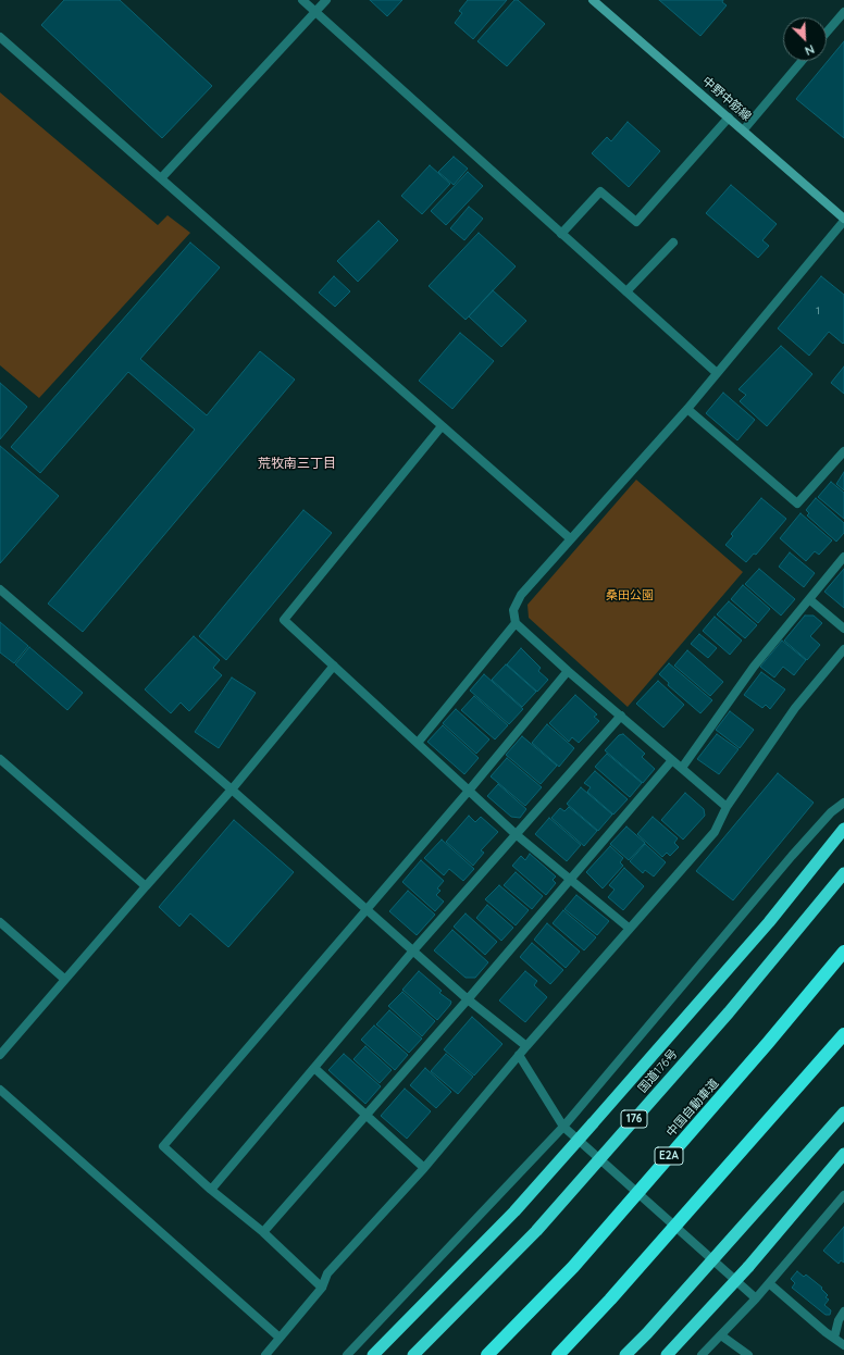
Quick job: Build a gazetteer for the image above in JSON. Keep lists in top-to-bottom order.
{
  "streets": {
    "highway": [
      "国道176号",
      "中国自動車道",
      "176",
      "E2A"
    ],
    "main road": ["中野中筋線"]
  },
  "districts": ["荒牧南三丁目"],
  "parks": ["桑田公園"],
  "house_numbers": ["1"],
  "north": "bottom right"
}
